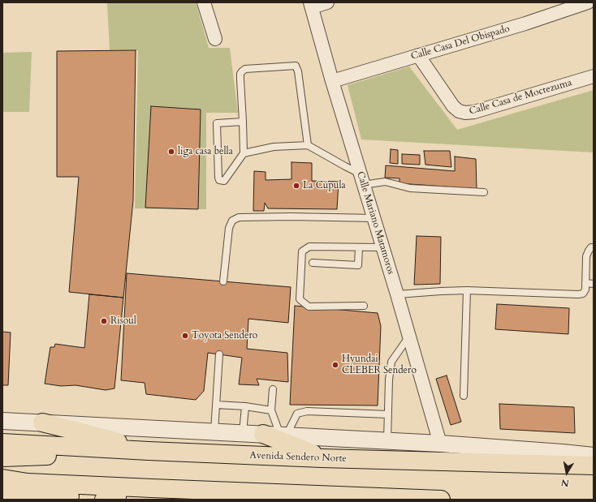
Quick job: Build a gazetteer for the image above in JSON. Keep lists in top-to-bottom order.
{
  "streets": {
    "main road": ["Avenida Sendero Norte"],
    "street": ["Calle Casa Del Obispado", "Calle Casa de Moctezuma", "Calle Mariano Matamoros"]
  },
  "crossings": [
    ["Calle Casa Del Obispado", "Calle Casa de Moctezuma"],
    ["Calle Casa Del Obispado", "Calle Mariano Matamoros"]
  ],
  "places": [
    "liga casa bella",
    "La Cúpula",
    "Risoul",
    "Toyota Sendero",
    "Hyundai CLEBER Sendero"
  ],
  "north": "bottom"
}
